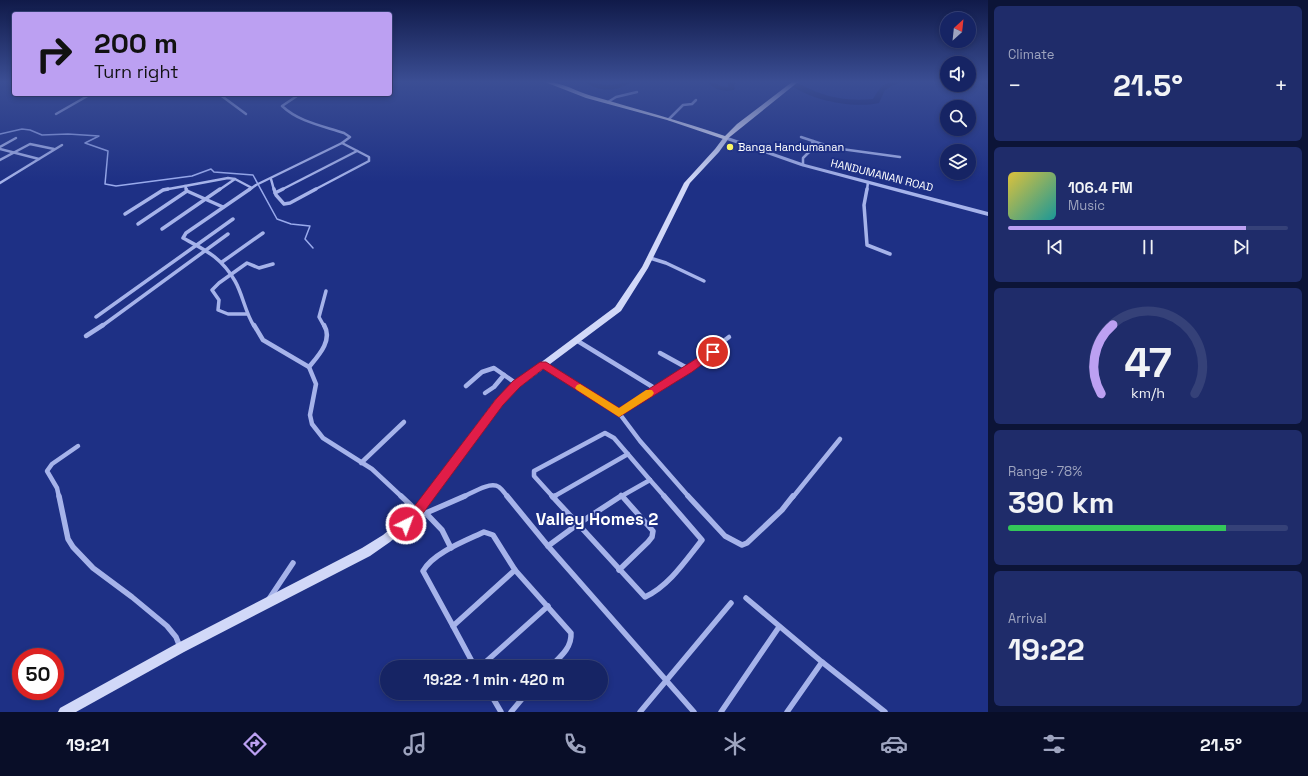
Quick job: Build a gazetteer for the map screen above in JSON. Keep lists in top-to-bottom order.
{
  "streets": {
    "street": ["HANDUMANAN ROAD"]
  },
  "districts": ["Valley Homes 2"],
  "places": ["Banga Handumanan"],
  "north": "top right",
  "page": {
    "tile": [
      "Climate",
      ["Range · 78%", "390 km"],
      ["Arrival", "19:22"]
    ],
    "turn": ["200 m", "Turn right"],
    "heat": ["−", "21.5°", "+"],
    "song": ["106.4 FM", "Music"],
    "limit": "50",
    "trip": "19:22 · 1 min · 420 m",
    "tabs": ["19:21", "21.5°"],
    "gauge": ["47", "km/h"]
  }
}
